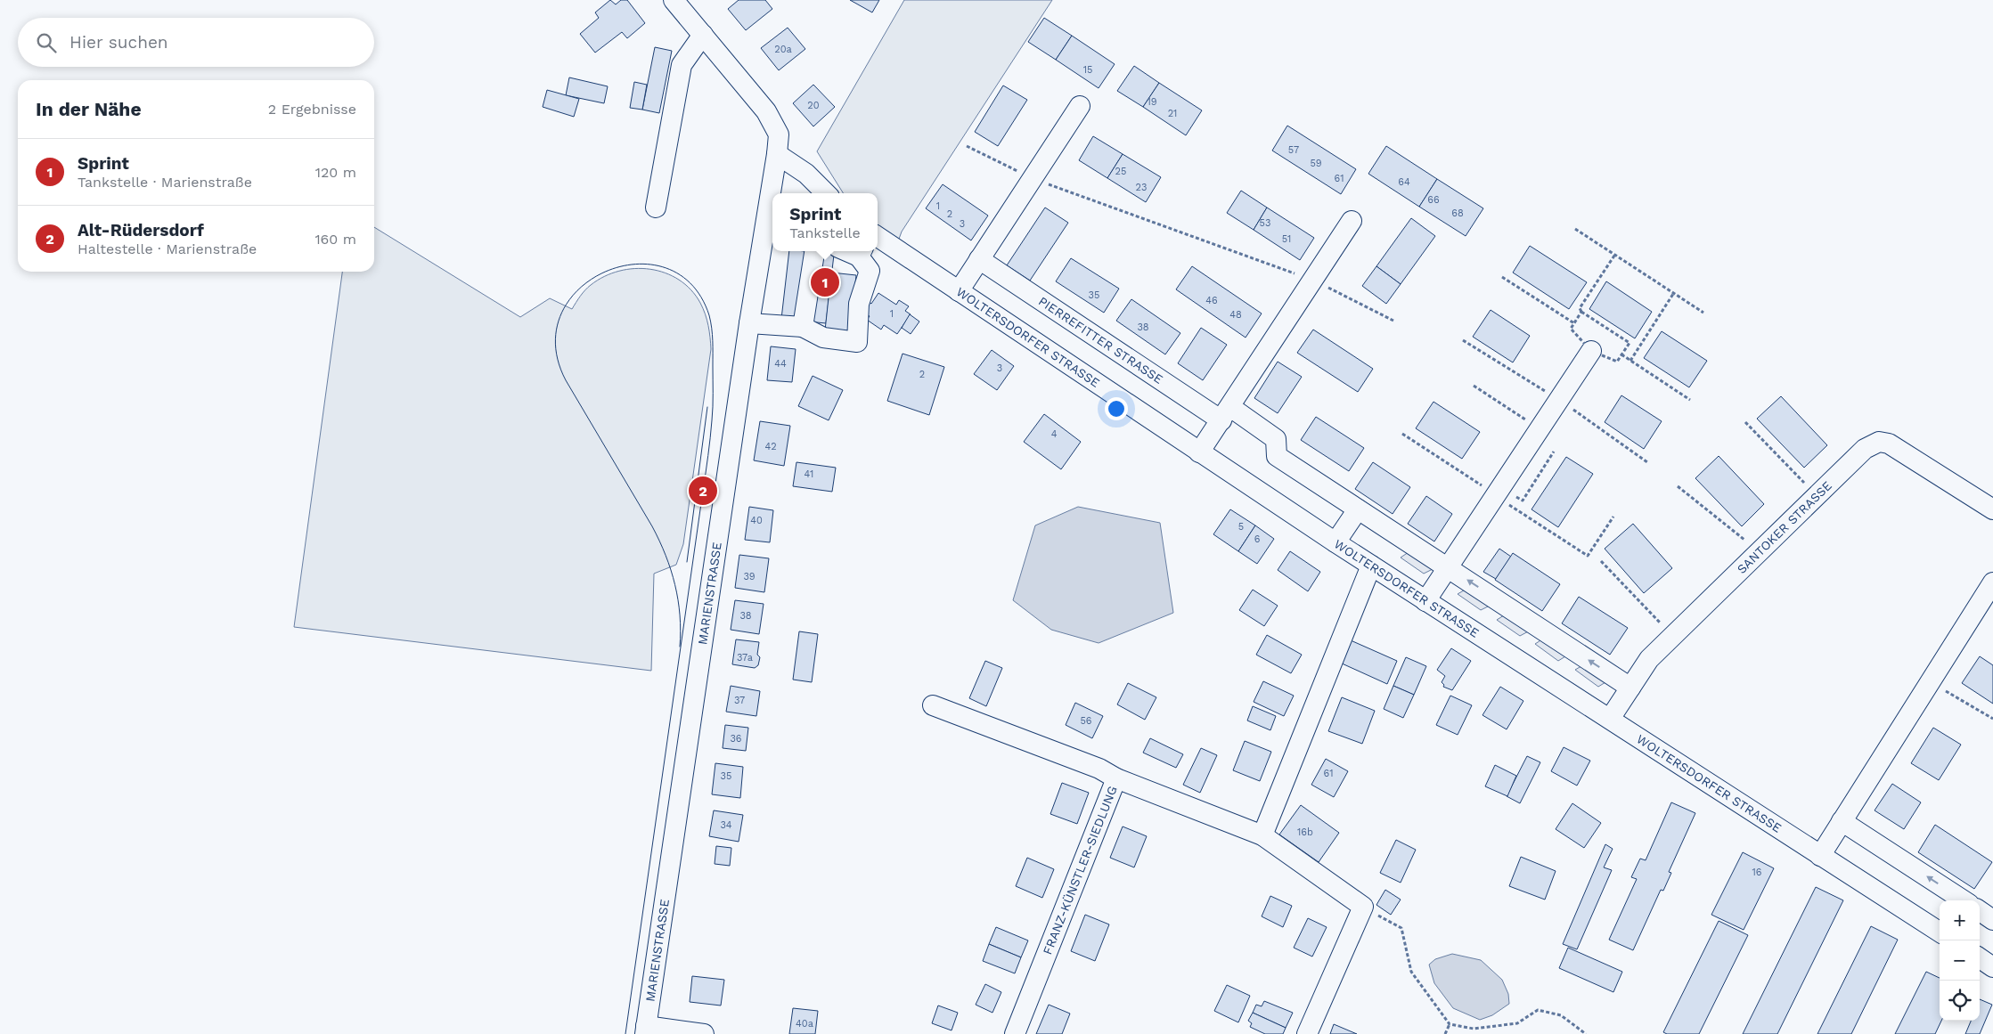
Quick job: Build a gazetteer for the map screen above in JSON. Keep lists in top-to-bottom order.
{
  "streets": {
    "street": [
      "WOLTERSDORFER STRASSE",
      "PIERREFITTER STRASSE",
      "SANTOKER STRASSE",
      "MARIENSTRASSE",
      "FRANZ-KÜNSTLER-SIEDLUNG"
    ]
  },
  "crossings": [
    ["WOLTERSDORFER STRASSE", "SANTOKER STRASSE"]
  ],
  "house_numbers": [
    "20a",
    "15",
    "19",
    "20",
    "21",
    "57",
    "59",
    "25",
    "61",
    "64",
    "23",
    "66",
    "1",
    "68",
    "2",
    "53",
    "3",
    "51",
    "35",
    "46",
    "1",
    "48",
    "38",
    "44",
    "3",
    "2",
    "4",
    "42",
    "41",
    "40",
    "5",
    "6",
    "39",
    "38",
    "37a",
    "37",
    "56",
    "36",
    "61",
    "35",
    "34",
    "16b",
    "16",
    "40a"
  ],
  "page": {
    "search": "Hier suchen",
    "heading": ["In der Nähe", "2 Ergebnisse"],
    "list": [
      {
        "mark": "1",
        "name": "Sprint",
        "note": "Tankstelle · Marienstraße",
        "value": "120 m"
      },
      {
        "mark": "2",
        "name": "Alt-Rüdersdorf",
        "note": "Haltestelle · Marienstraße",
        "value": "160 m"
      }
    ],
    "popup": ["Sprint", "Tankstelle"],
    "pins": ["1", "2"],
    "map_buttons": ["+", "−"]
  }
}
